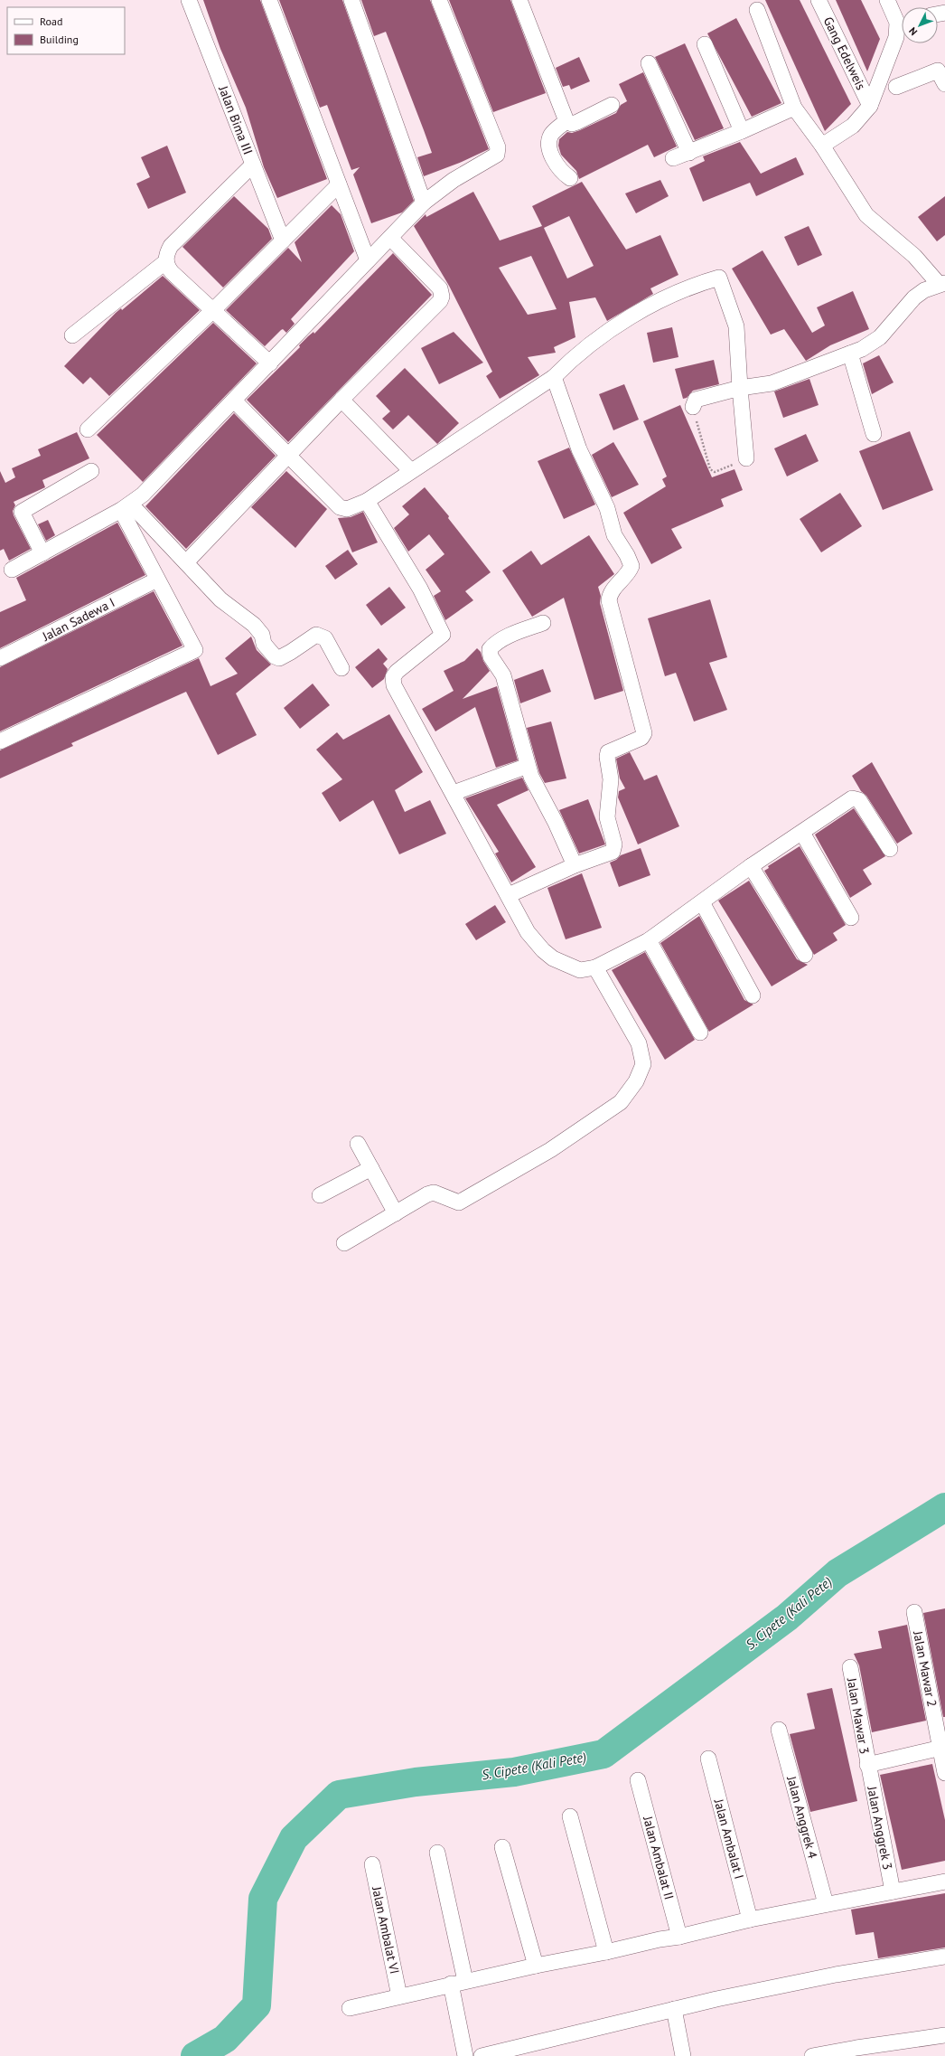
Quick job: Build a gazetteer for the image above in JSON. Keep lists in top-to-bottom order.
{
  "streets": {
    "street": [
      "Gang Edelweis",
      "Jalan Bima III",
      "Jalan Sadewa I",
      "Jalan Mawar 2",
      "Jalan Mawar 3",
      "Jalan Anggrek 4",
      "Jalan Anggrek 3",
      "Jalan Ambalat I",
      "Jalan Ambalat II",
      "Jalan Ambalat VI"
    ]
  },
  "crossings": [
    ["Jalan Mawar 3", "Jalan Anggrek 3"]
  ],
  "water": ["S. Cipete (Kali Pete)"],
  "legend": ["Road", "Building"],
  "north": "bottom left"
}
